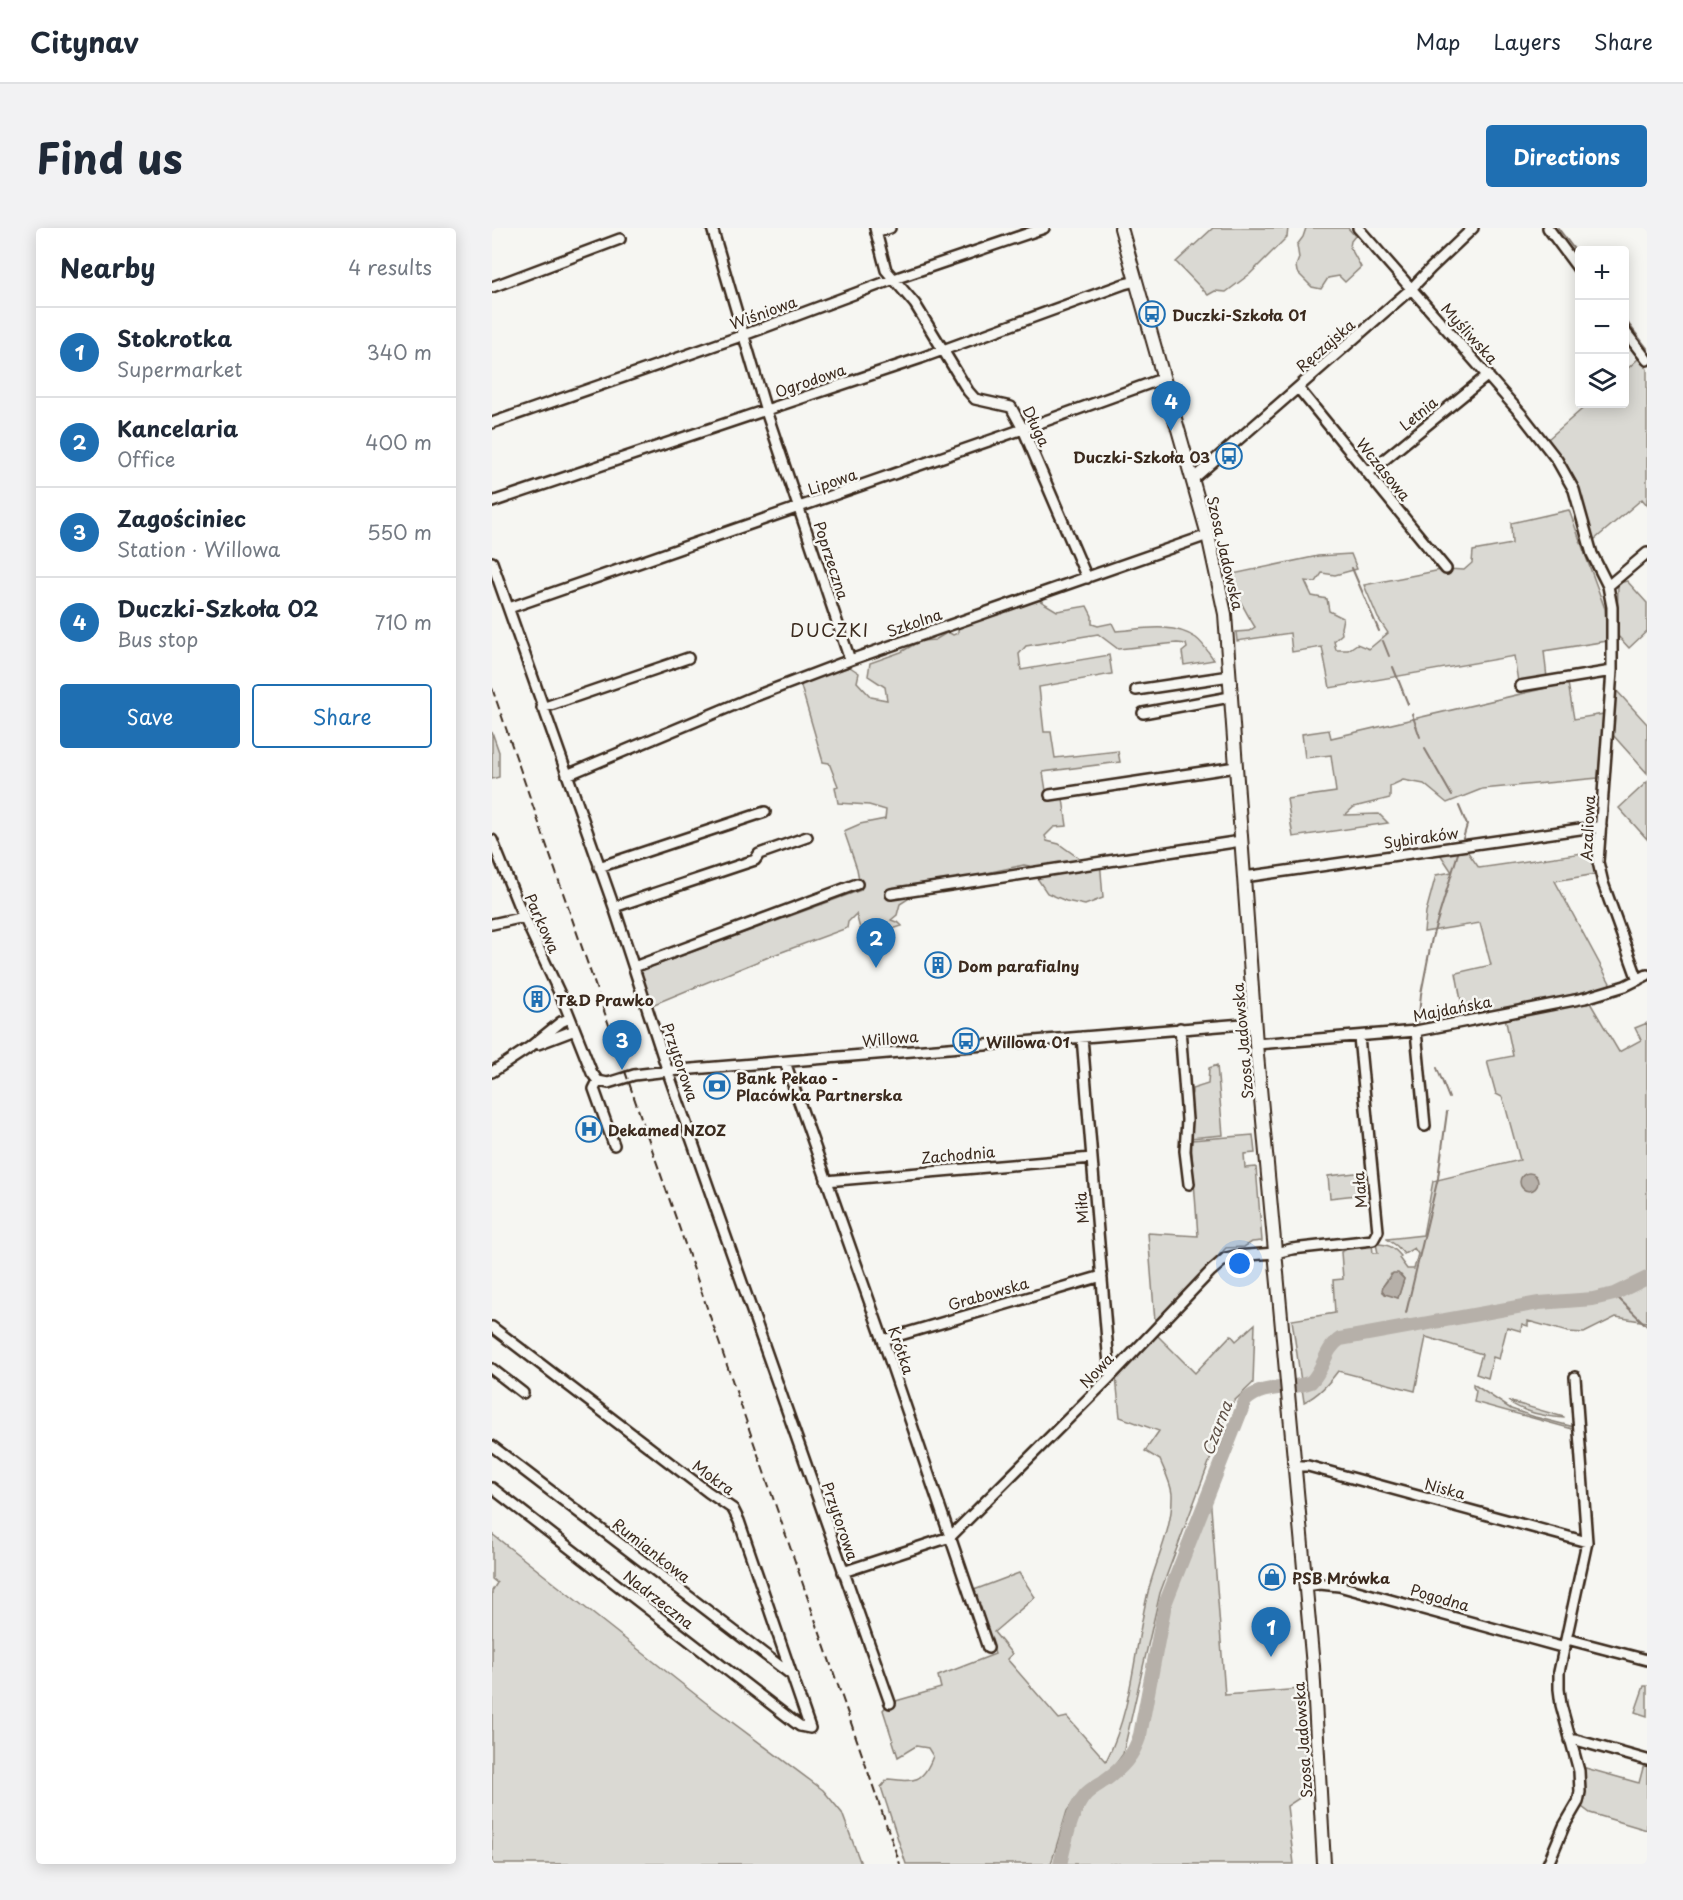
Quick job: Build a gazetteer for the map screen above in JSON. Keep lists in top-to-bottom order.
{
  "streets": {
    "main road": ["Szosa Jadowska"],
    "street": [
      "Wiśniowa",
      "Myśliwska",
      "Ręczajska",
      "Ogrodowa",
      "Letnia",
      "Długa",
      "Wczasowa",
      "Lipowa",
      "Poprzeczna",
      "Szkolna",
      "Azaliowa",
      "Sybiraków",
      "Parkowa",
      "Majdańska",
      "Willowa",
      "Przytorowa",
      "Zachodnia",
      "Mała",
      "Miła",
      "Grabowska",
      "Krótka",
      "Nowa",
      "Mokra",
      "Niska",
      "Rumiankowa",
      "Pogodna",
      "Nadrzeczna"
    ]
  },
  "crossings": [
    ["Wiśniowa", "Długa"],
    ["Wiśniowa", "Poprzeczna"],
    ["Myśliwska", "Ręczajska"],
    ["Myśliwska", "Letnia"],
    ["Myśliwska", "Azaliowa"],
    ["Ręczajska", "Wczasowa"],
    ["Ręczajska", "Szosa Jadowska"],
    ["Ogrodowa", "Długa"],
    ["Ogrodowa", "Szosa Jadowska"],
    ["Ogrodowa", "Poprzeczna"],
    ["Letnia", "Wczasowa"],
    ["Długa", "Lipowa"],
    ["Długa", "Szkolna"],
    ["Lipowa", "Szosa Jadowska"],
    ["Lipowa", "Poprzeczna"],
    ["Lipowa", "Przytorowa"],
    ["Szosa Jadowska", "Szkolna"],
    ["Szosa Jadowska", "Sybiraków"],
    ["Szosa Jadowska", "Majdańska"],
    ["Szosa Jadowska", "Willowa"],
    ["Szosa Jadowska", "Mała"],
    ["Szosa Jadowska", "Nowa"],
    ["Szosa Jadowska", "Niska"],
    ["Szosa Jadowska", "Pogodna"],
    ["Poprzeczna", "Szkolna"],
    ["Szkolna", "Przytorowa"],
    ["Azaliowa", "Sybiraków"],
    ["Azaliowa", "Majdańska"],
    ["Majdańska", "Mała"],
    ["Willowa", "Przytorowa"],
    ["Willowa", "Miła"],
    ["Willowa", "Krótka"],
    ["Przytorowa", "Krótka"],
    ["Przytorowa", "Nowa"],
    ["Zachodnia", "Miła"],
    ["Zachodnia", "Krótka"],
    ["Mała", "Nowa"],
    ["Miła", "Grabowska"],
    ["Miła", "Nowa"],
    ["Grabowska", "Krótka"],
    ["Krótka", "Nowa"],
    ["Mokra", "Rumiankowa"],
    ["Mokra", "Nadrzeczna"]
  ],
  "districts": ["DUCZKI"],
  "water": ["Czarna"],
  "places": {
    "bus stop": ["Duczki-Szkoła 01", "Duczki-Szkoła 03", "Willowa 01"],
    "building": ["Dom parafialny", "T&D Prawko"],
    "bank": ["Bank Pekao - Placówka Partnerska"],
    "hospital": ["Dekamed NZOZ"],
    "shop": ["PSB Mrówka"]
  },
  "page": {
    "header": "Citynav",
    "nav": ["Map", "Layers", "Share"],
    "title": "Find us",
    "buttons": [
      "Directions",
      ["Save", "Share"]
    ],
    "heading": ["Nearby", "4 results"],
    "map_buttons": ["+", "−"],
    "list": [
      {
        "mark": "1",
        "name": "Stokrotka",
        "note": "Supermarket",
        "value": "340 m"
      },
      {
        "mark": "2",
        "name": "Kancelaria",
        "note": "Office",
        "value": "400 m"
      },
      {
        "mark": "3",
        "name": "Zagościniec",
        "note": "Station · Willowa",
        "value": "550 m"
      },
      {
        "mark": "4",
        "name": "Duczki-Szkoła 02",
        "note": "Bus stop",
        "value": "710 m"
      }
    ],
    "pins": [
      "4",
      "2",
      "3",
      "1"
    ]
  }
}
